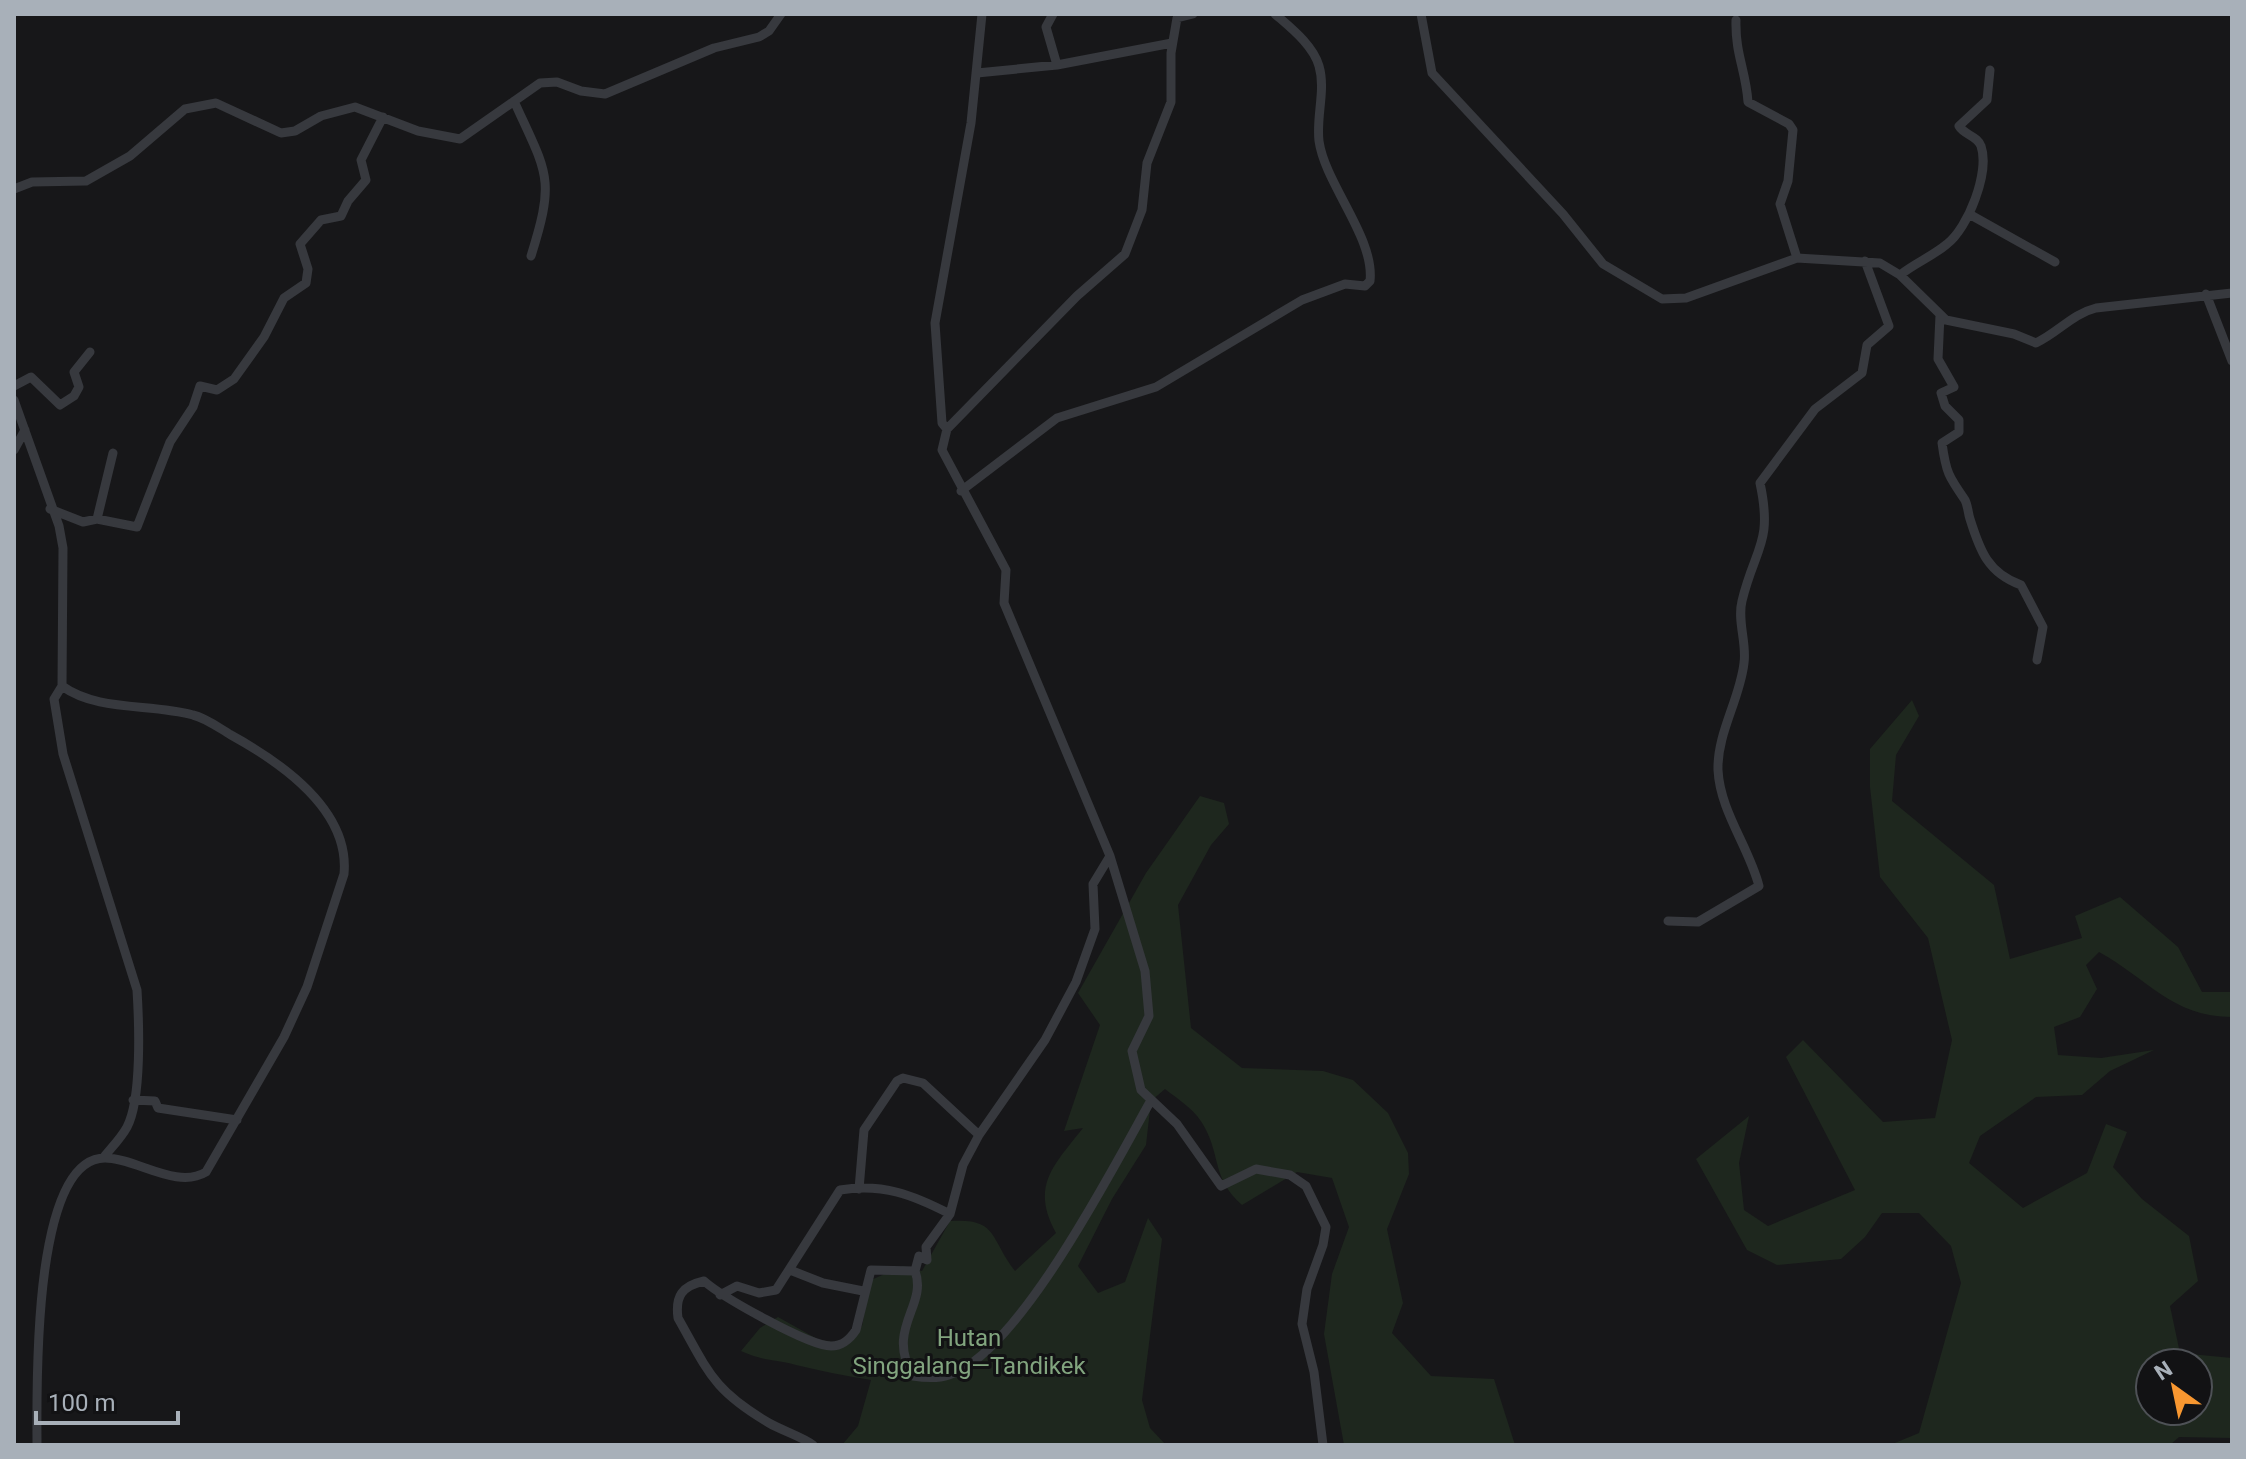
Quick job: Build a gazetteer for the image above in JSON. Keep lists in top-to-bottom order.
{
  "parks": ["Hutan Singgalang—Tandikek"],
  "scale_bar": "100 m",
  "north": "top left"
}
